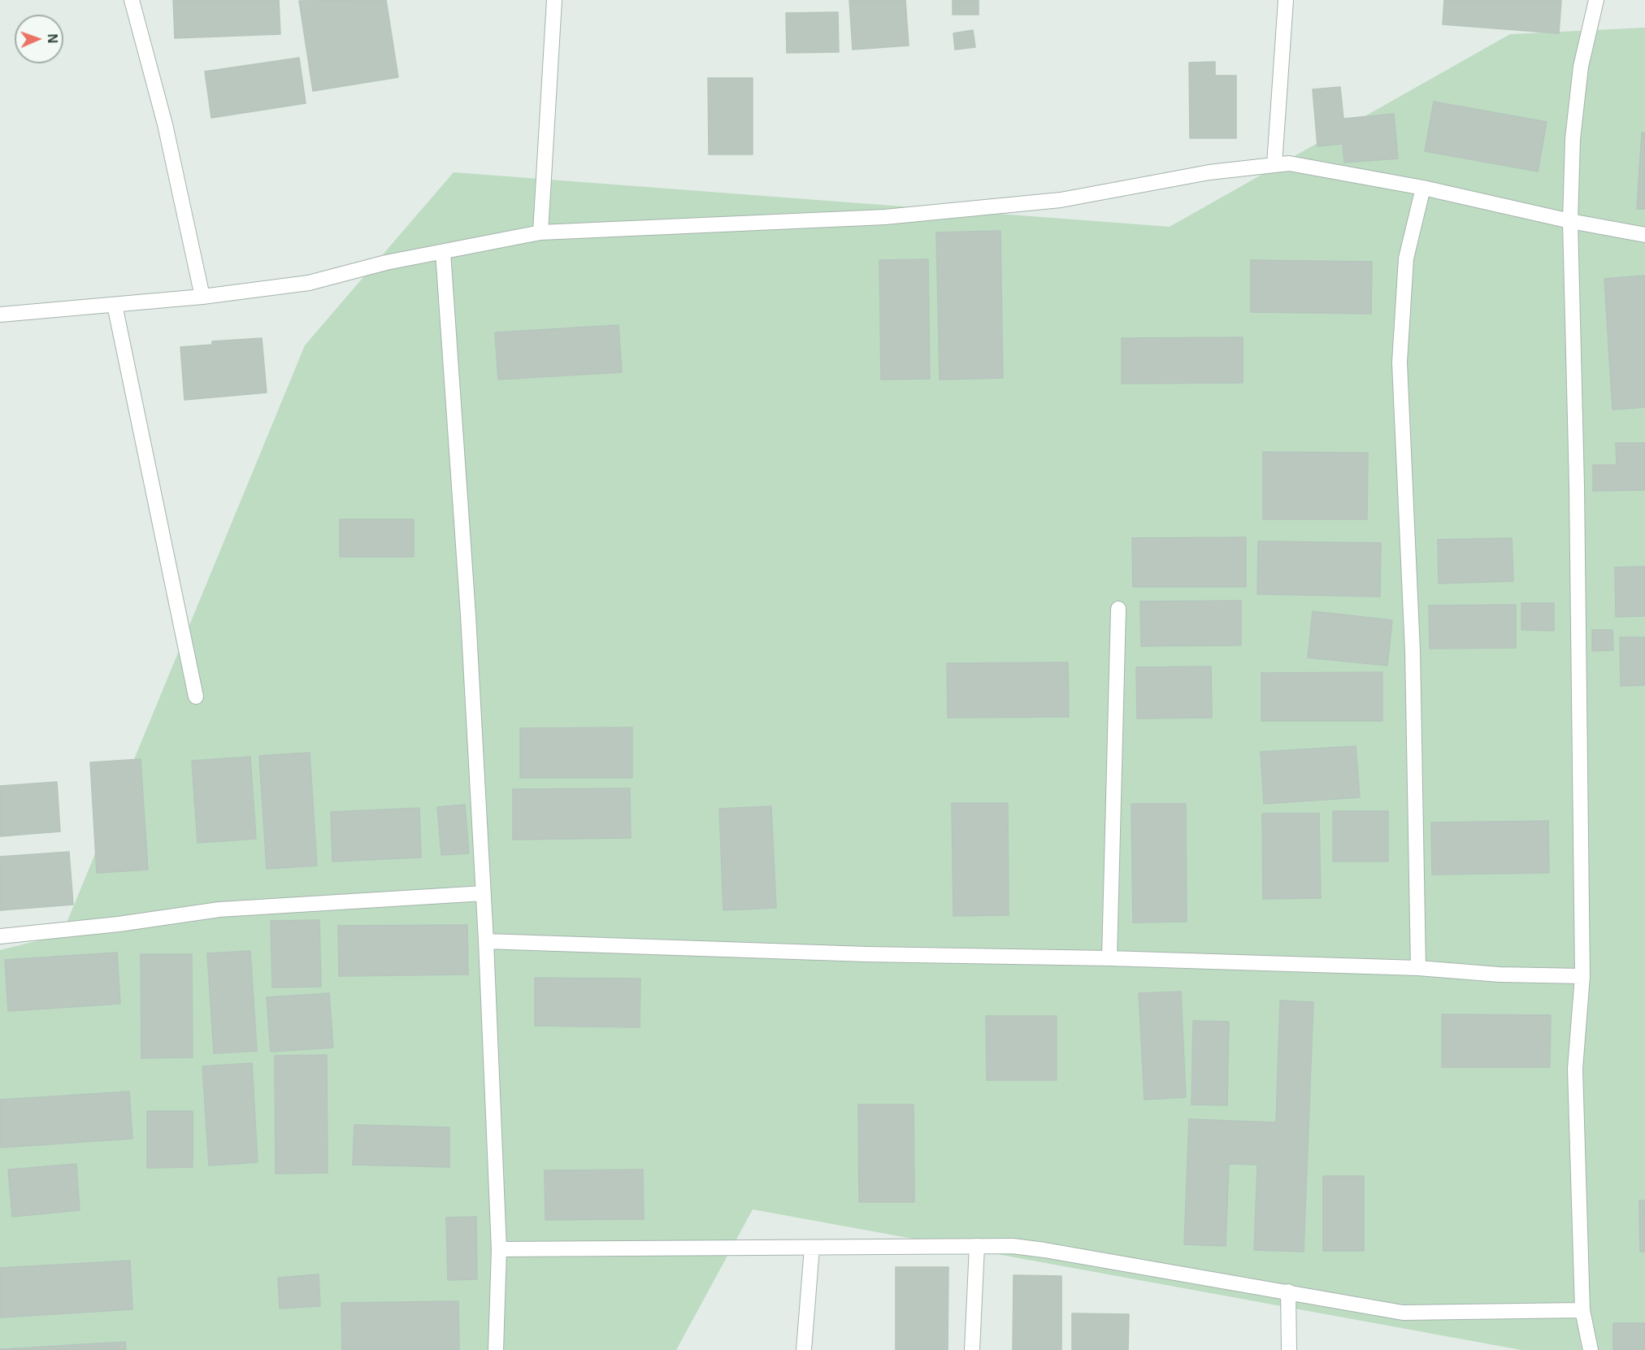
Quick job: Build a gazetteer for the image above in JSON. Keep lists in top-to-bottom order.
{
  "north": "right"
}
